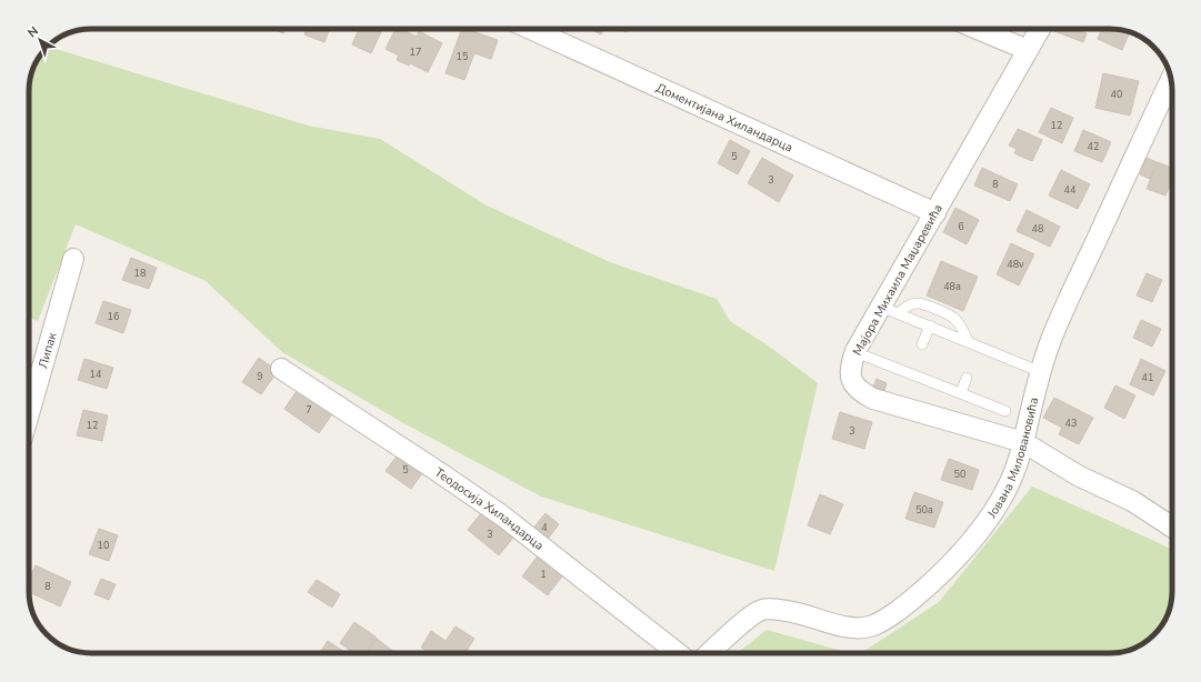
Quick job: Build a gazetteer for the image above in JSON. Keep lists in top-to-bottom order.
{
  "streets": {
    "street": [
      "Доментијана Хиландарца",
      "Мајора Михаила Маџаревића",
      "Липак",
      "Јована Миловановића",
      "Теодосија Хиландарца"
    ]
  },
  "crossings": [
    ["Доментијана Хиландарца", "Мајора Михаила Маџаревића"],
    ["Мајора Михаила Маџаревића", "Јована Миловановића"]
  ],
  "house_numbers": [
    "17",
    "15",
    "40",
    "12",
    "42",
    "5",
    "3",
    "8",
    "44",
    "6",
    "48",
    "48v",
    "18",
    "48a",
    "16",
    "14",
    "9",
    "41",
    "7",
    "43",
    "12",
    "3",
    "5",
    "50",
    "50a",
    "4",
    "3",
    "10",
    "1",
    "8"
  ],
  "north": "top left"
}
